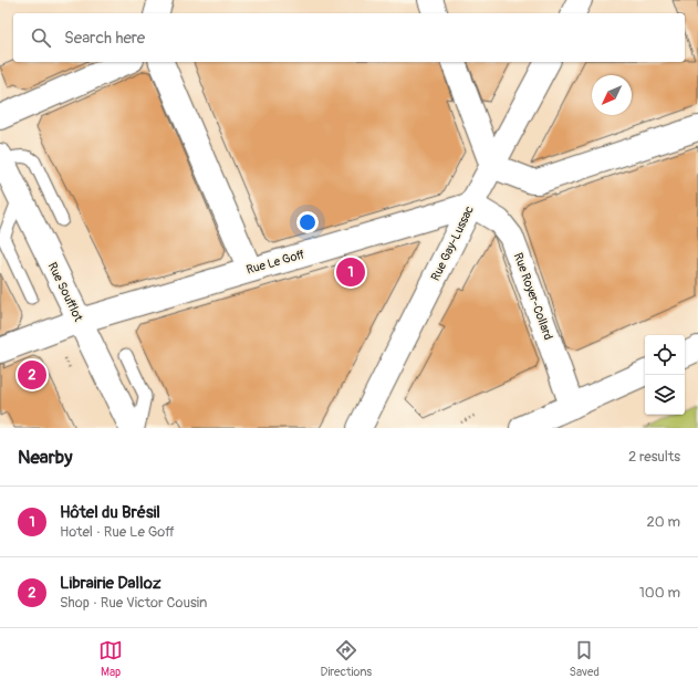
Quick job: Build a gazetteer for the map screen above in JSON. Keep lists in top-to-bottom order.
{
  "streets": {
    "street": [
      "Rue Gay-Lussac",
      "Rue Le Goff",
      "Rue Soufflot",
      "Rue Royer-Collard"
    ]
  },
  "crossings": [
    ["Rue Gay-Lussac", "Rue Le Goff"],
    ["Rue Gay-Lussac", "Rue Royer-Collard"],
    ["Rue Le Goff", "Rue Soufflot"],
    ["Rue Le Goff", "Rue Royer-Collard"]
  ],
  "north": "bottom left",
  "page": {
    "search": "Search here",
    "pins": ["1", "2"],
    "heading": ["Nearby", "2 results"],
    "list": [
      {
        "mark": "1",
        "name": "Hôtel du Brésil",
        "note": "Hotel · Rue Le Goff",
        "value": "20 m"
      },
      {
        "mark": "2",
        "name": "Librairie Dalloz",
        "note": "Shop · Rue Victor Cousin",
        "value": "100 m"
      }
    ],
    "nav": ["Map", "Directions", "Saved"]
  }
}
